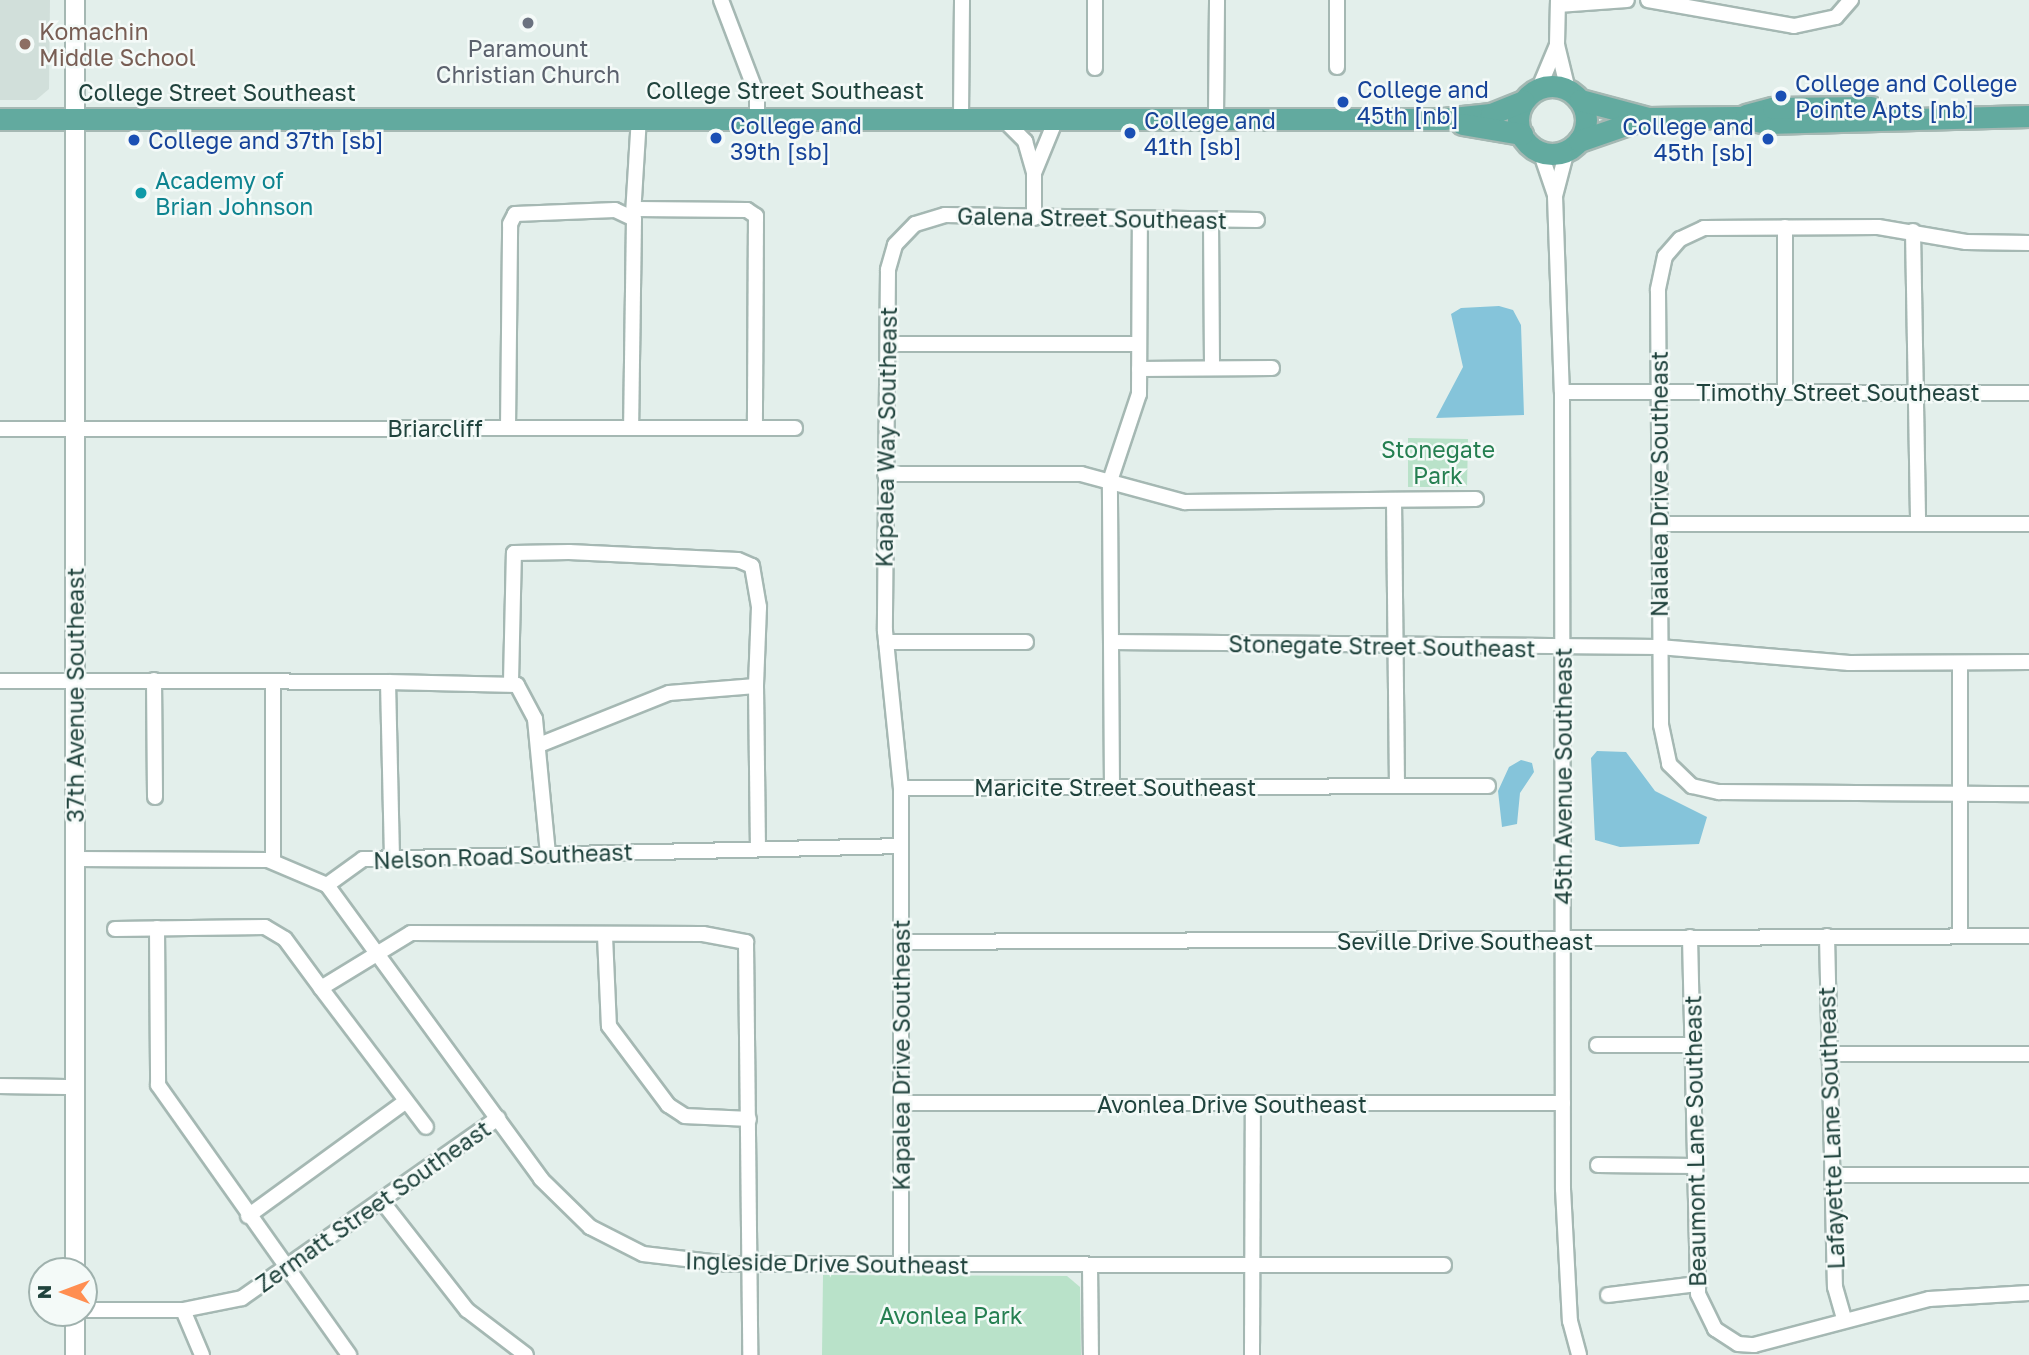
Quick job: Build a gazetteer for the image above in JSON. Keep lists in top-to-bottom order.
{
  "streets": {
    "main road": ["College Street Southeast"],
    "street": [
      "Galena Street Southeast",
      "Timothy Street Southeast",
      "Briarcliff",
      "Kapalea Way Southeast",
      "Nalalea Drive Southeast",
      "Stonegate Street Southeast",
      "37th Avenue Southeast",
      "45th Avenue Southeast",
      "Maricite Street Southeast",
      "Nelson Road Southeast",
      "Seville Drive Southeast",
      "Kapalea Drive Southeast",
      "Avonlea Drive Southeast",
      "Lafayette Lane Southeast",
      "Beaumont Lane Southeast",
      "Zermatt Street Southeast",
      "Ingleside Drive Southeast"
    ]
  },
  "crossings": [
    ["College Street Southeast", "37th Avenue Southeast"],
    ["College Street Southeast", "45th Avenue Southeast"],
    ["Galena Street Southeast", "Kapalea Way Southeast"],
    ["Timothy Street Southeast", "Nalalea Drive Southeast"],
    ["Timothy Street Southeast", "45th Avenue Southeast"],
    ["Briarcliff", "37th Avenue Southeast"],
    ["Nalalea Drive Southeast", "Stonegate Street Southeast"],
    ["Stonegate Street Southeast", "45th Avenue Southeast"],
    ["45th Avenue Southeast", "Seville Drive Southeast"],
    ["45th Avenue Southeast", "Avonlea Drive Southeast"],
    ["Maricite Street Southeast", "Kapalea Drive Southeast"],
    ["Nelson Road Southeast", "Kapalea Drive Southeast"],
    ["Nelson Road Southeast", "Ingleside Drive Southeast"],
    ["Seville Drive Southeast", "Kapalea Drive Southeast"],
    ["Seville Drive Southeast", "Lafayette Lane Southeast"],
    ["Seville Drive Southeast", "Beaumont Lane Southeast"],
    ["Kapalea Drive Southeast", "Avonlea Drive Southeast"],
    ["Kapalea Drive Southeast", "Ingleside Drive Southeast"],
    ["Lafayette Lane Southeast", "Beaumont Lane Southeast"],
    ["Zermatt Street Southeast", "Ingleside Drive Southeast"]
  ],
  "parks": ["Stonegate Park", "Avonlea Park"],
  "places": [
    "Paramount Christian Church",
    "Komachin Middle School",
    "College and College Pointe Apts [nb]",
    "College and 45th [nb]",
    "College and 41th [sb]",
    "College and 39th [sb]",
    "College and 45th [sb]",
    "College and 37th [sb]",
    "Academy of Brian Johnson"
  ],
  "north": "left"
}
